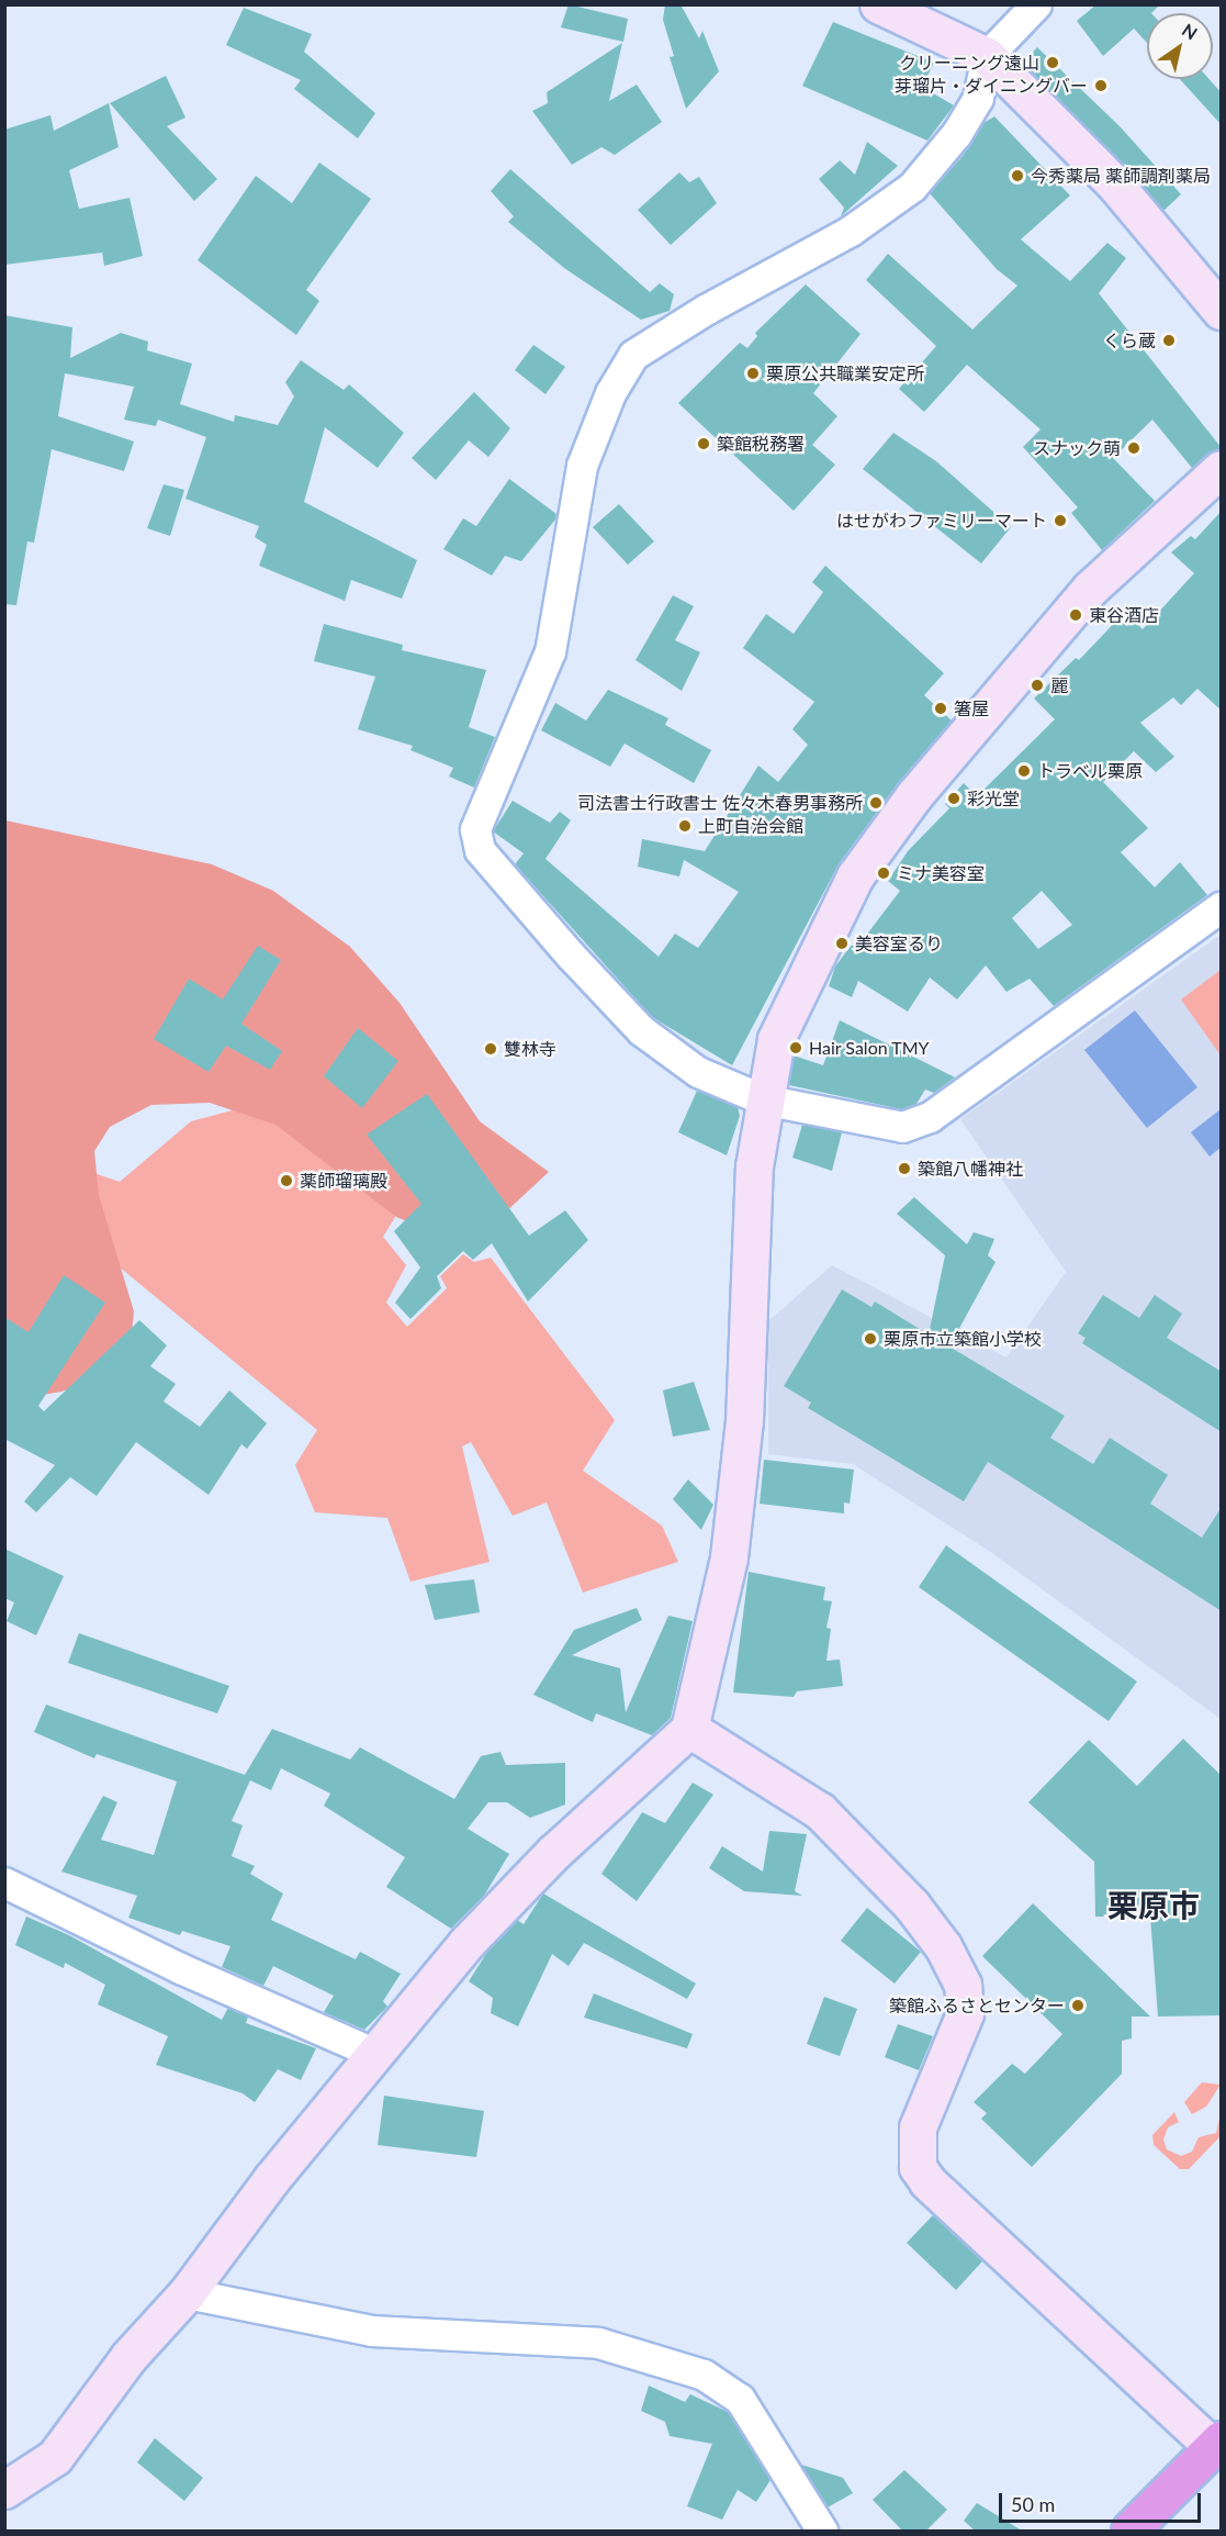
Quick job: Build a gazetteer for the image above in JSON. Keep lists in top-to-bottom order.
{
  "districts": ["栗原市"],
  "places": [
    "クリーニング遠山",
    "芽瑠片・ダイニングバー",
    "今秀薬局 薬師調剤薬局",
    "くら蔵",
    "栗原公共職業安定所",
    "築館税務署",
    "スナック萌",
    "はせがわファミリーマート",
    "東谷酒店",
    "麗",
    "箸屋",
    "トラベル栗原",
    "彩光堂",
    "司法書士行政書士 佐々木春男事務所",
    "上町自治会館",
    "ミナ美容室",
    "美容室るり",
    "Hair Salon TMY",
    "雙林寺",
    "築館八幡神社",
    "薬師瑠璃殿",
    "栗原市立築館小学校",
    "築館ふるさとセンター"
  ],
  "scale_bar": "50 m",
  "north": "top right"
}
